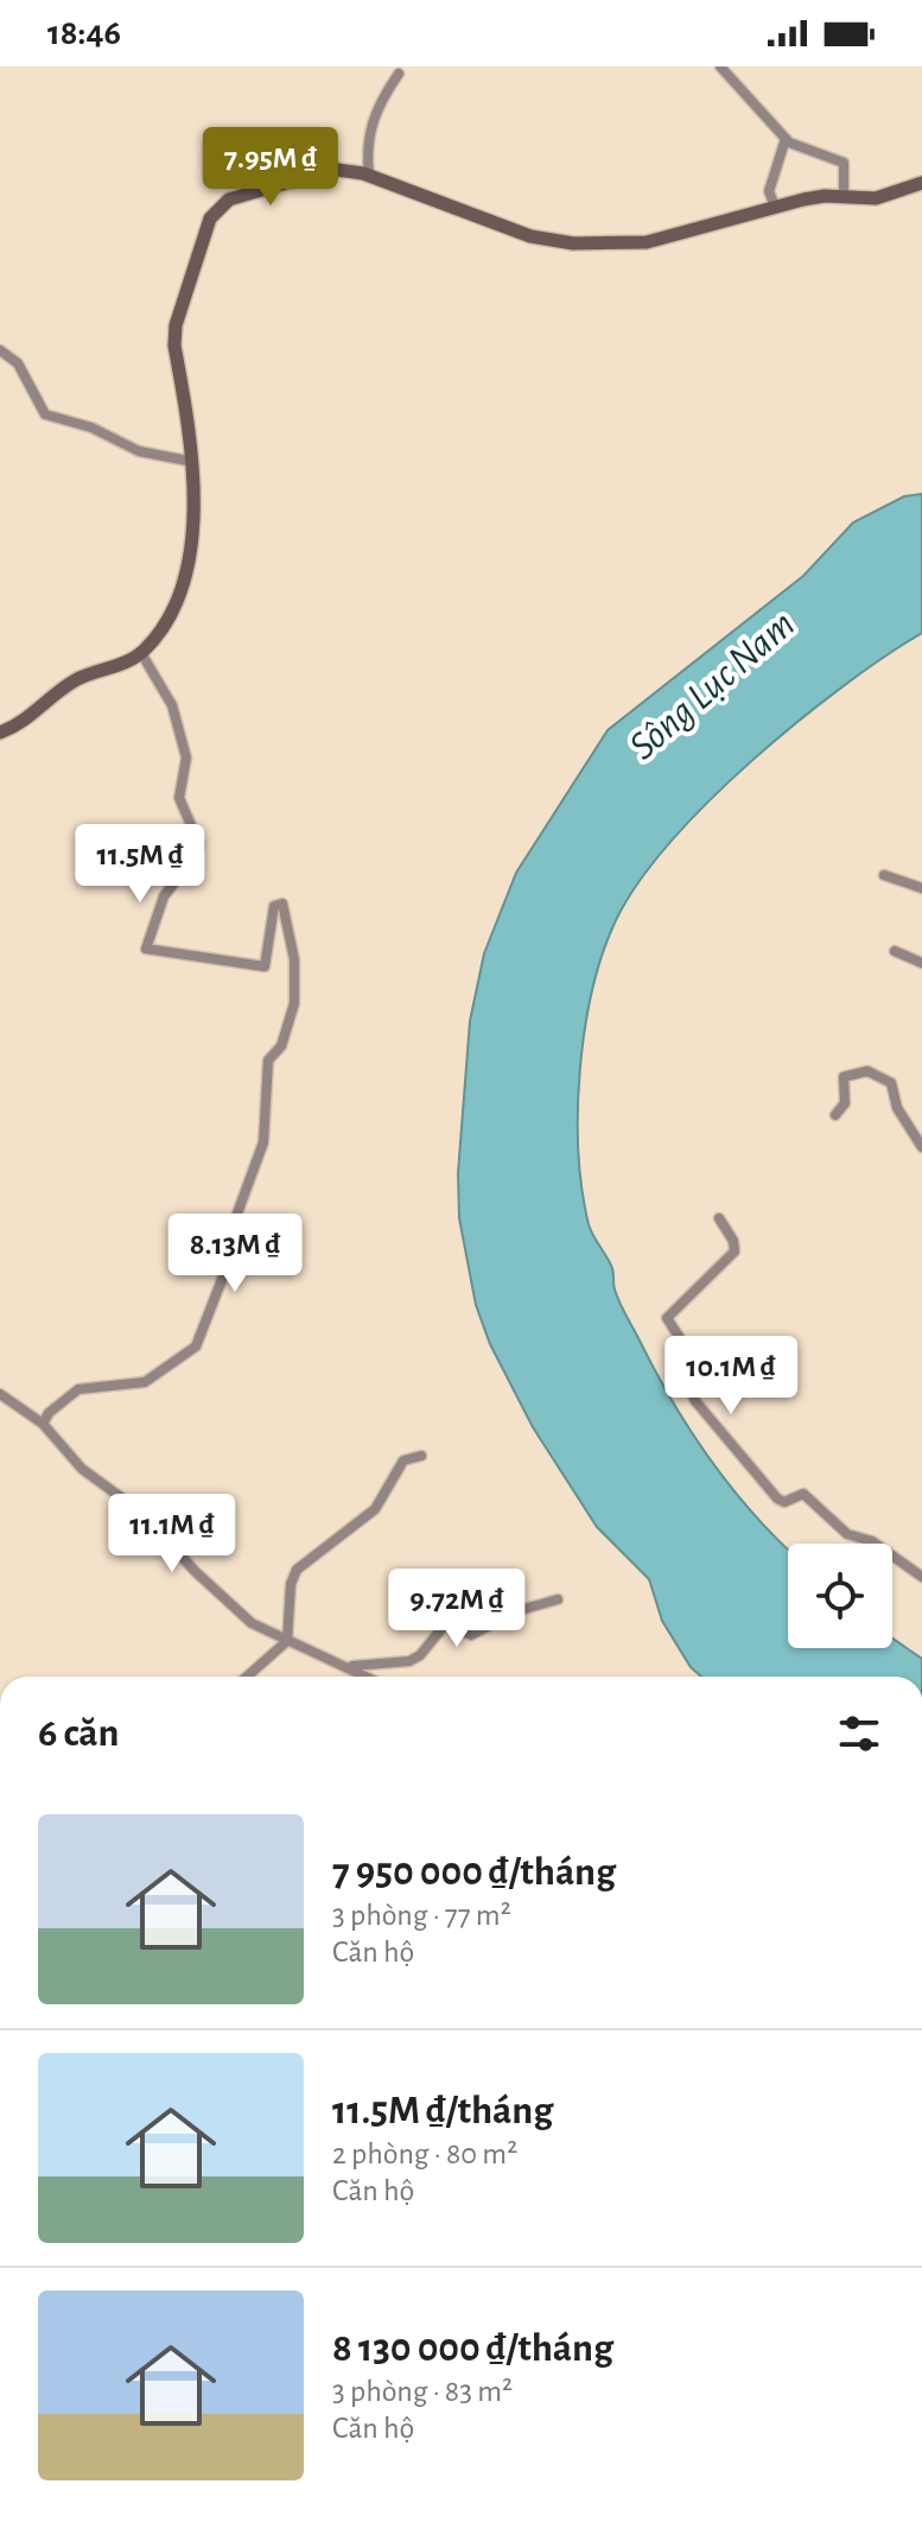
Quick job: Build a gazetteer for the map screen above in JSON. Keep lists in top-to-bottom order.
{
  "water": ["Sông Lục Nam"],
  "page": {
    "status": "18:46",
    "price": [
      "7.95M ₫",
      "11.5M ₫",
      "8.13M ₫",
      "10.1M ₫",
      "11.1M ₫",
      "9.72M ₫"
    ],
    "heading": "6 căn",
    "list": [
      {
        "name": "7 950 000 ₫/tháng",
        "note": "3 phòng · 77 m² · Căn hộ"
      },
      {
        "name": "11.5M ₫/tháng",
        "note": "2 phòng · 80 m² · Căn hộ"
      },
      {
        "name": "8 130 000 ₫/tháng",
        "note": "3 phòng · 83 m² · Căn hộ"
      }
    ]
  }
}
